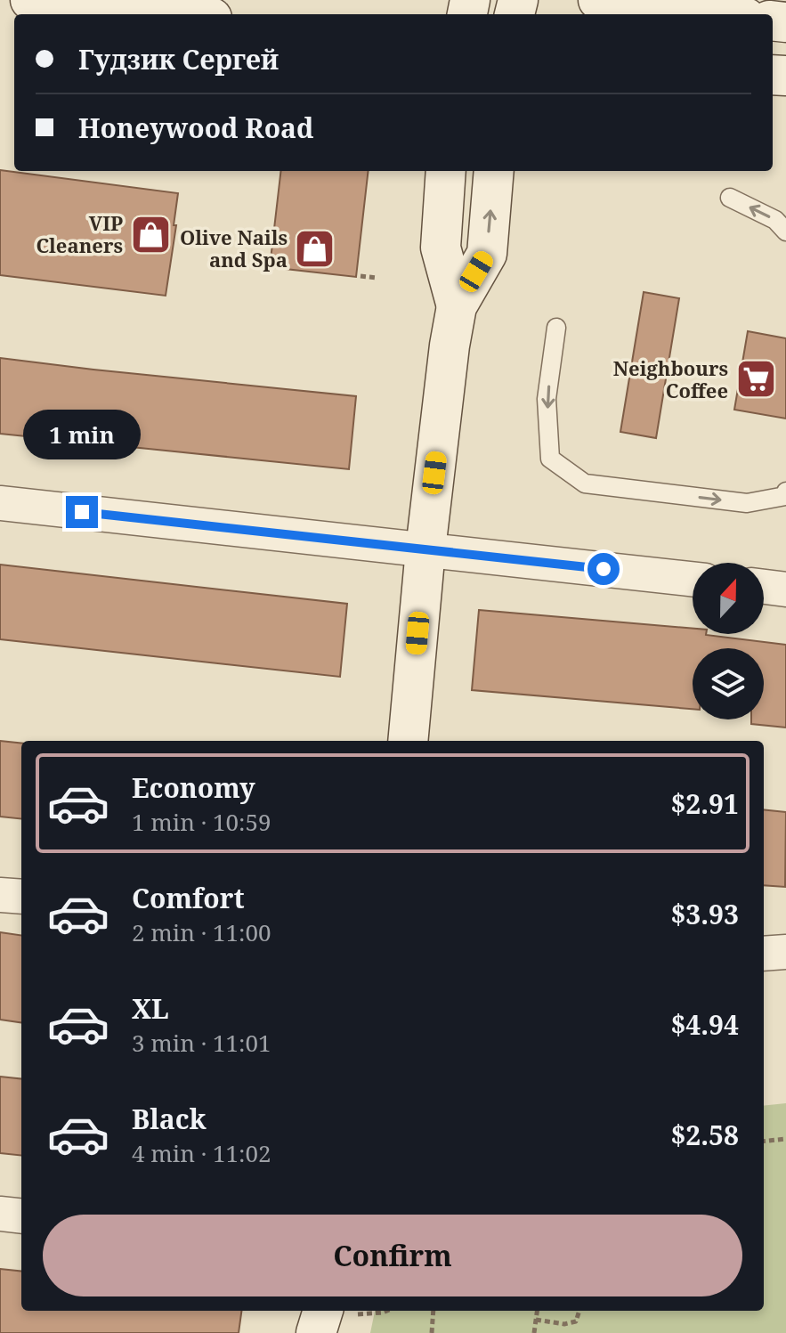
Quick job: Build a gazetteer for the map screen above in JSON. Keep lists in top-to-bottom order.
{
  "places": {
    "shop": ["VIP Cleaners", "Olive Nails and Spa"],
    "supermarket": ["Neighbours Coffee"]
  },
  "north": "top",
  "page": {
    "banner": ["Гудзик Сергей", "Honeywood Road"],
    "bubble": "1 min",
    "list": [
      {
        "name": "Economy",
        "note": "1 min · 10:59",
        "value": "$2.91"
      },
      {
        "name": "Comfort",
        "note": "2 min · 11:00",
        "value": "$3.93"
      },
      {
        "name": "XL",
        "note": "3 min · 11:01",
        "value": "$4.94"
      },
      {
        "name": "Black",
        "note": "4 min · 11:02",
        "value": "$2.58"
      }
    ],
    "buttons": "Confirm"
  }
}
